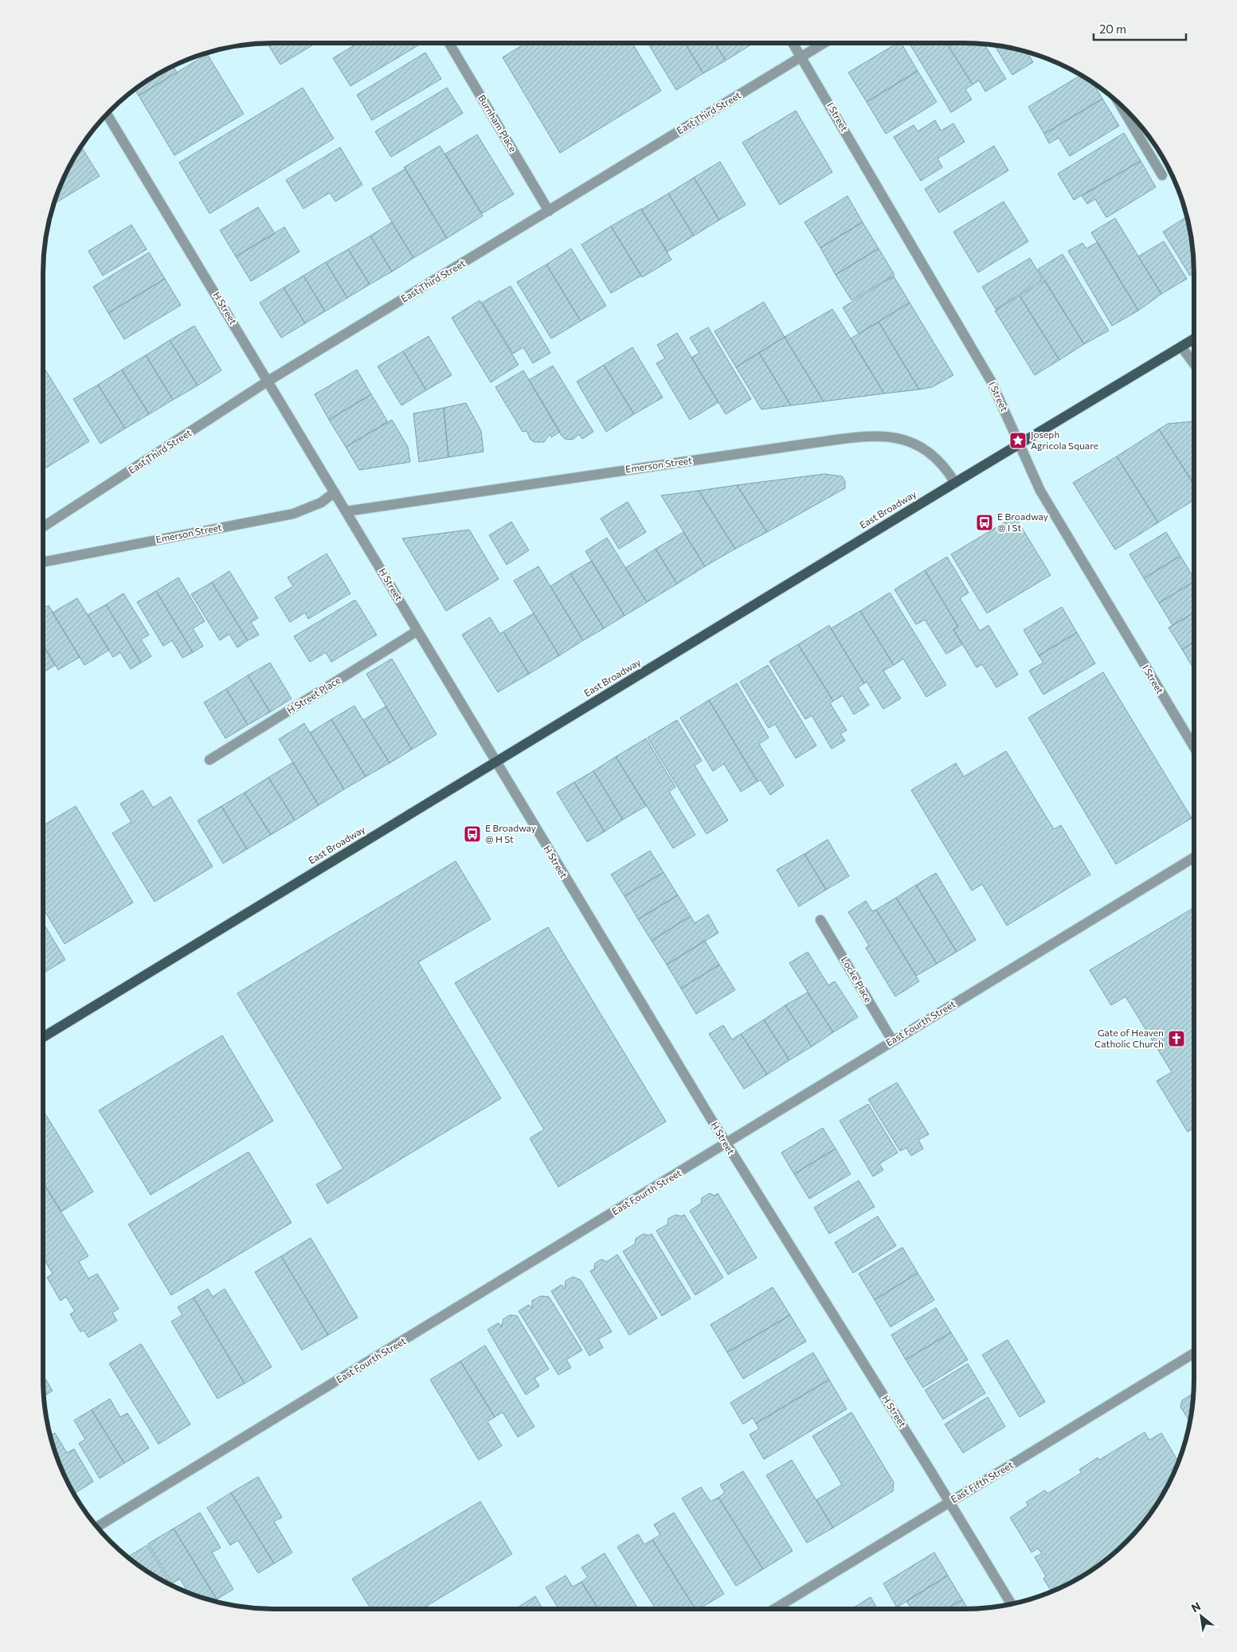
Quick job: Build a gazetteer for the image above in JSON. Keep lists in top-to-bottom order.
{
  "streets": {
    "main road": ["East Broadway"],
    "street": [
      "East Third Street",
      "I Street",
      "Burnham Place",
      "H Street",
      "Emerson Street",
      "H Street Place",
      "Locke Place",
      "East Fourth Street",
      "East Fifth Street"
    ]
  },
  "crossings": [
    ["East Third Street", "I Street"],
    ["East Third Street", "Burnham Place"],
    ["East Third Street", "H Street"],
    ["I Street", "East Broadway"],
    ["H Street", "Emerson Street"],
    ["H Street", "East Broadway"],
    ["H Street", "H Street Place"],
    ["H Street", "East Fourth Street"],
    ["H Street", "East Fifth Street"],
    ["Emerson Street", "East Broadway"],
    ["Locke Place", "East Fourth Street"]
  ],
  "places": {
    "place": ["Joseph Agricola Square"],
    "bus stop": ["E Broadway @ I St", "E Broadway @ H St"],
    "church": ["Gate of Heaven Catholic Church"]
  },
  "scale_bar": "20 m",
  "north": "top left"
}
